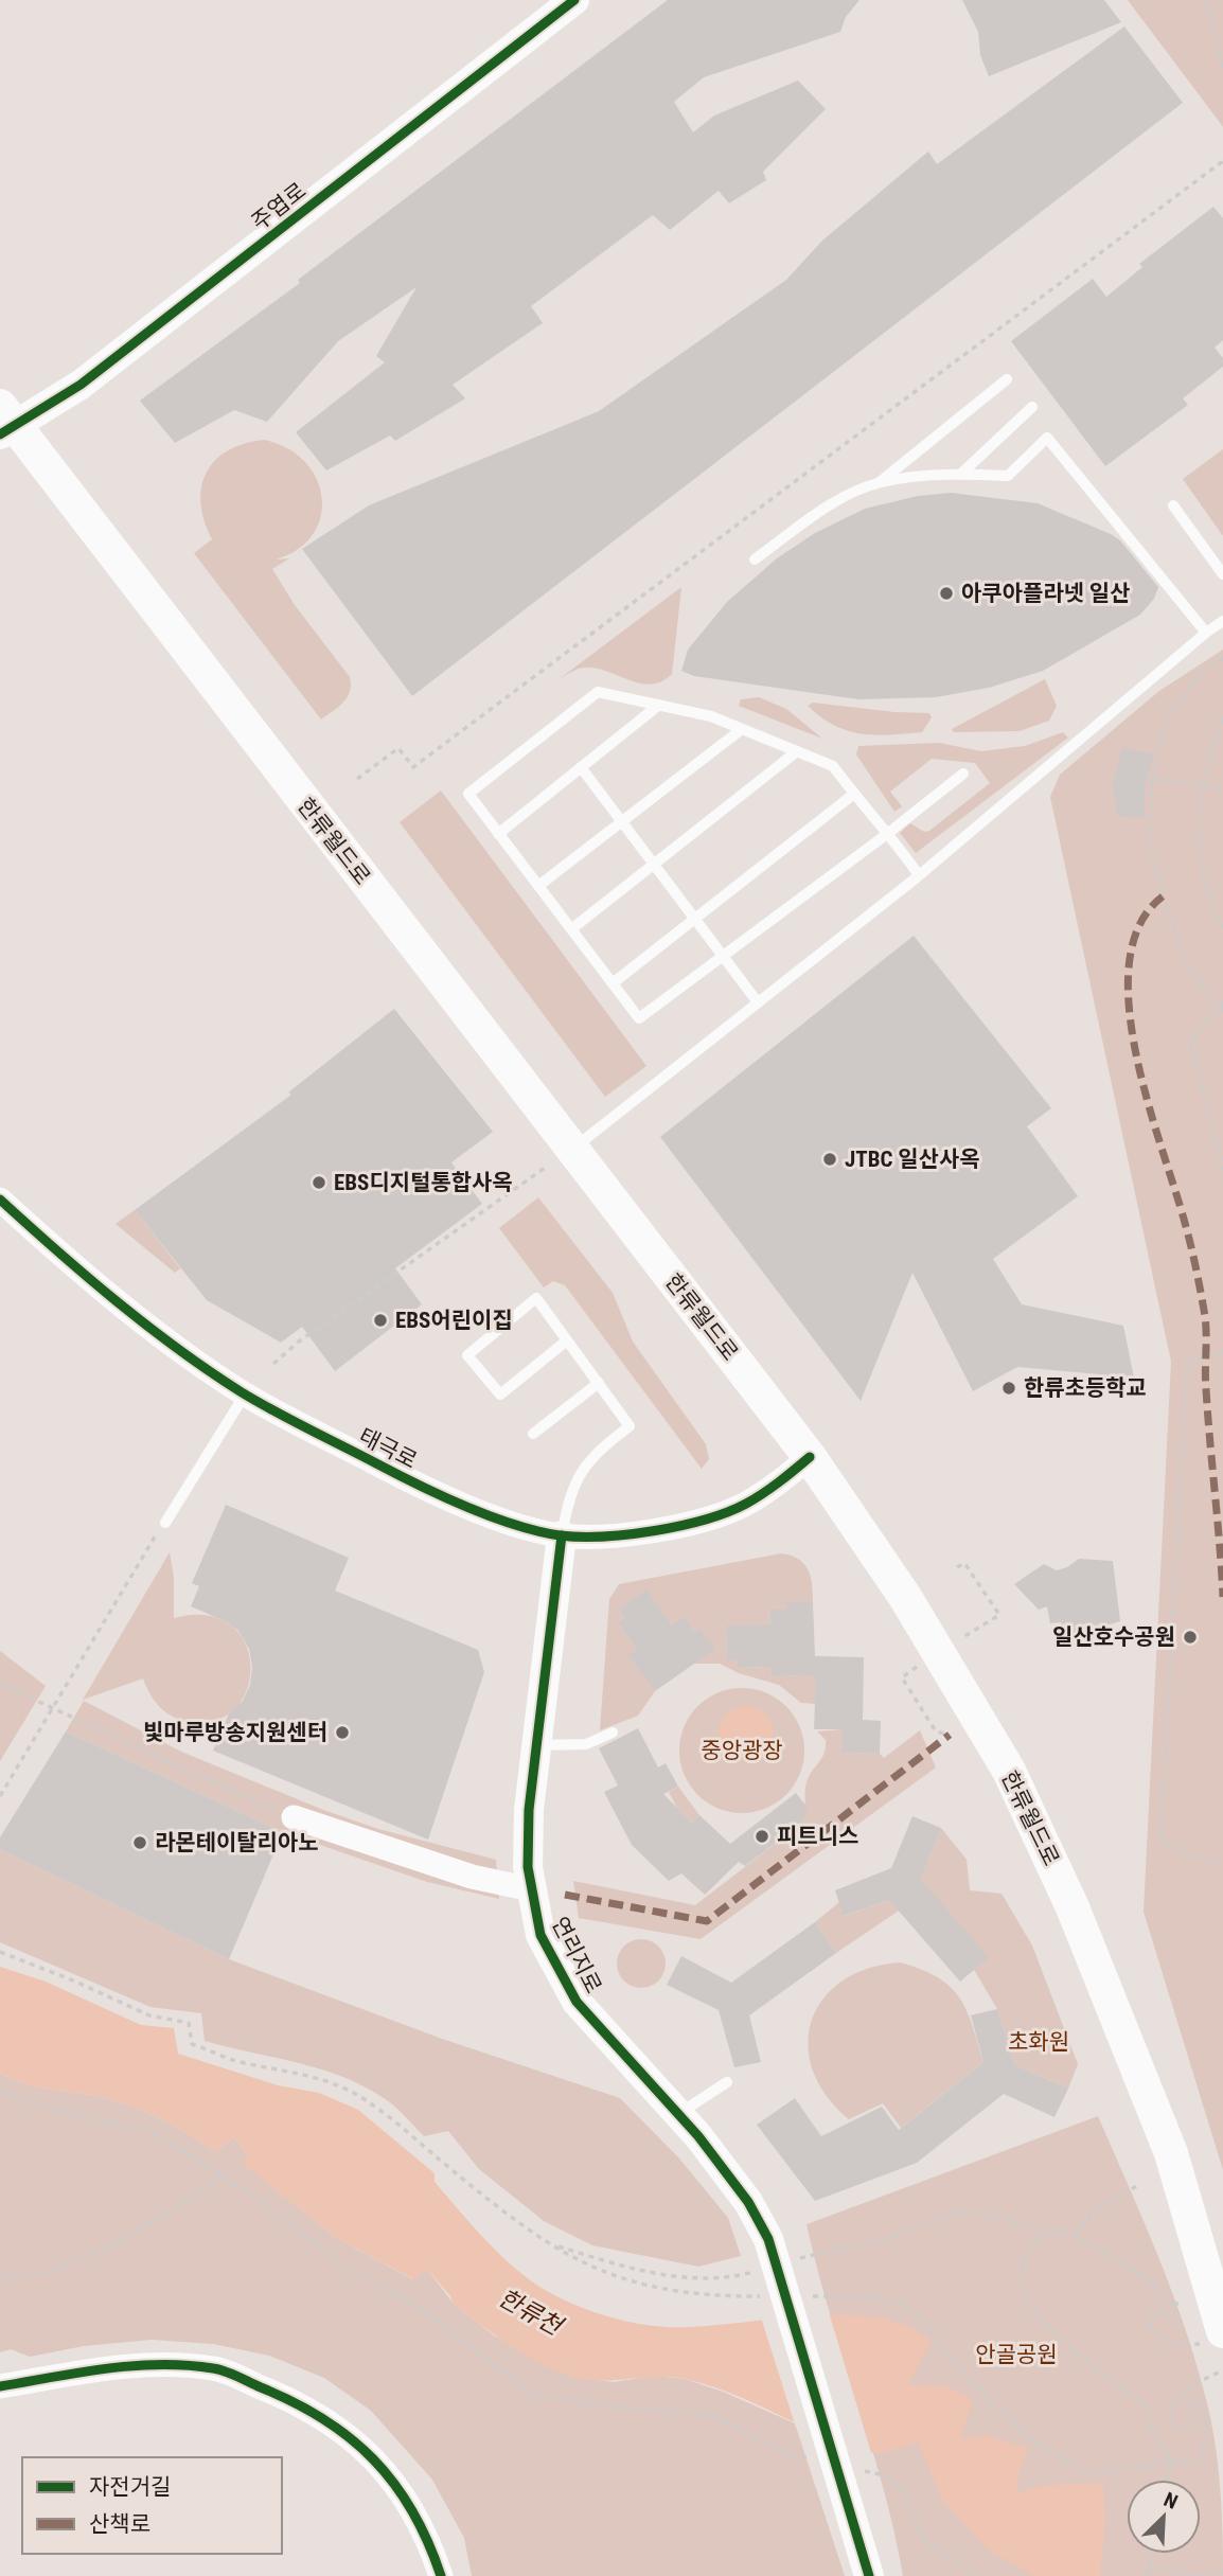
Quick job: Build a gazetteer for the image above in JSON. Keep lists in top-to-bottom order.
{
  "streets": {
    "main road": ["한류월드로"],
    "street": ["주엽로", "태극로", "연리지로"]
  },
  "crossings": [
    ["주엽로", "한류월드로"],
    ["한류월드로", "태극로"],
    ["태극로", "연리지로"]
  ],
  "water": ["한류천"],
  "parks": ["중앙광장", "초화원", "안골공원"],
  "places": [
    "아쿠아플라넷 일산",
    "JTBC 일산사옥",
    "EBS디지털통합사옥",
    "EBS어린이집",
    "한류초등학교",
    "일산호수공원",
    "빛마루방송지원센터",
    "피트니스",
    "라몬테이탈리아노"
  ],
  "legend": ["자전거길", "산책로"],
  "north": "top right"
}
